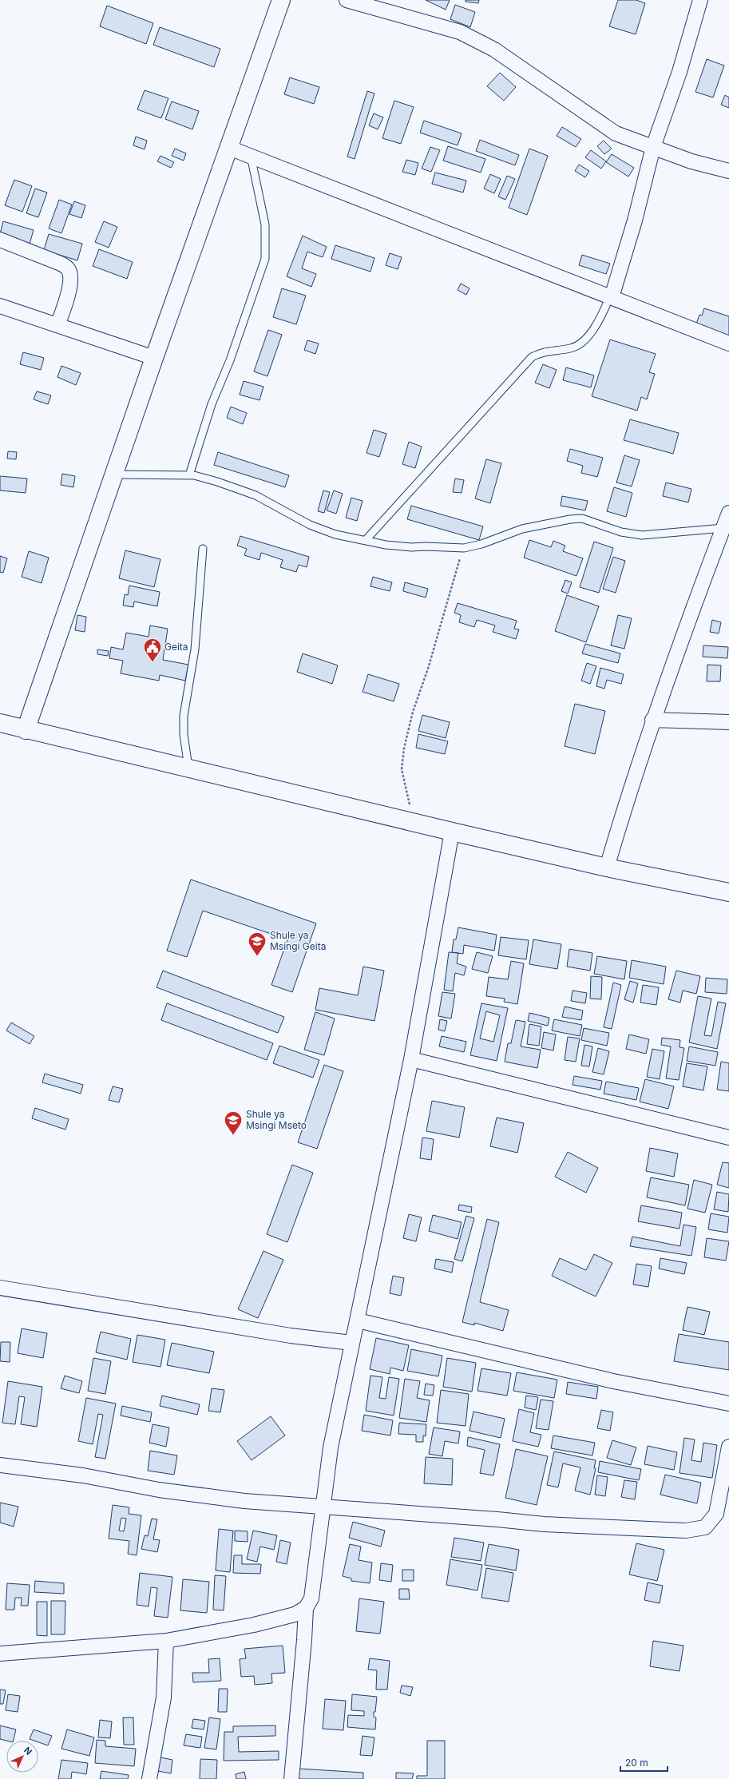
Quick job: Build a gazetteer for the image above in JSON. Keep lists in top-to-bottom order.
{
  "places": {
    "public building": ["Geita"],
    "school or university": ["Shule ya Msingi Geita", "Shule ya Msingi Mseto"]
  },
  "scale_bar": "20 m",
  "north": "top right"
}
